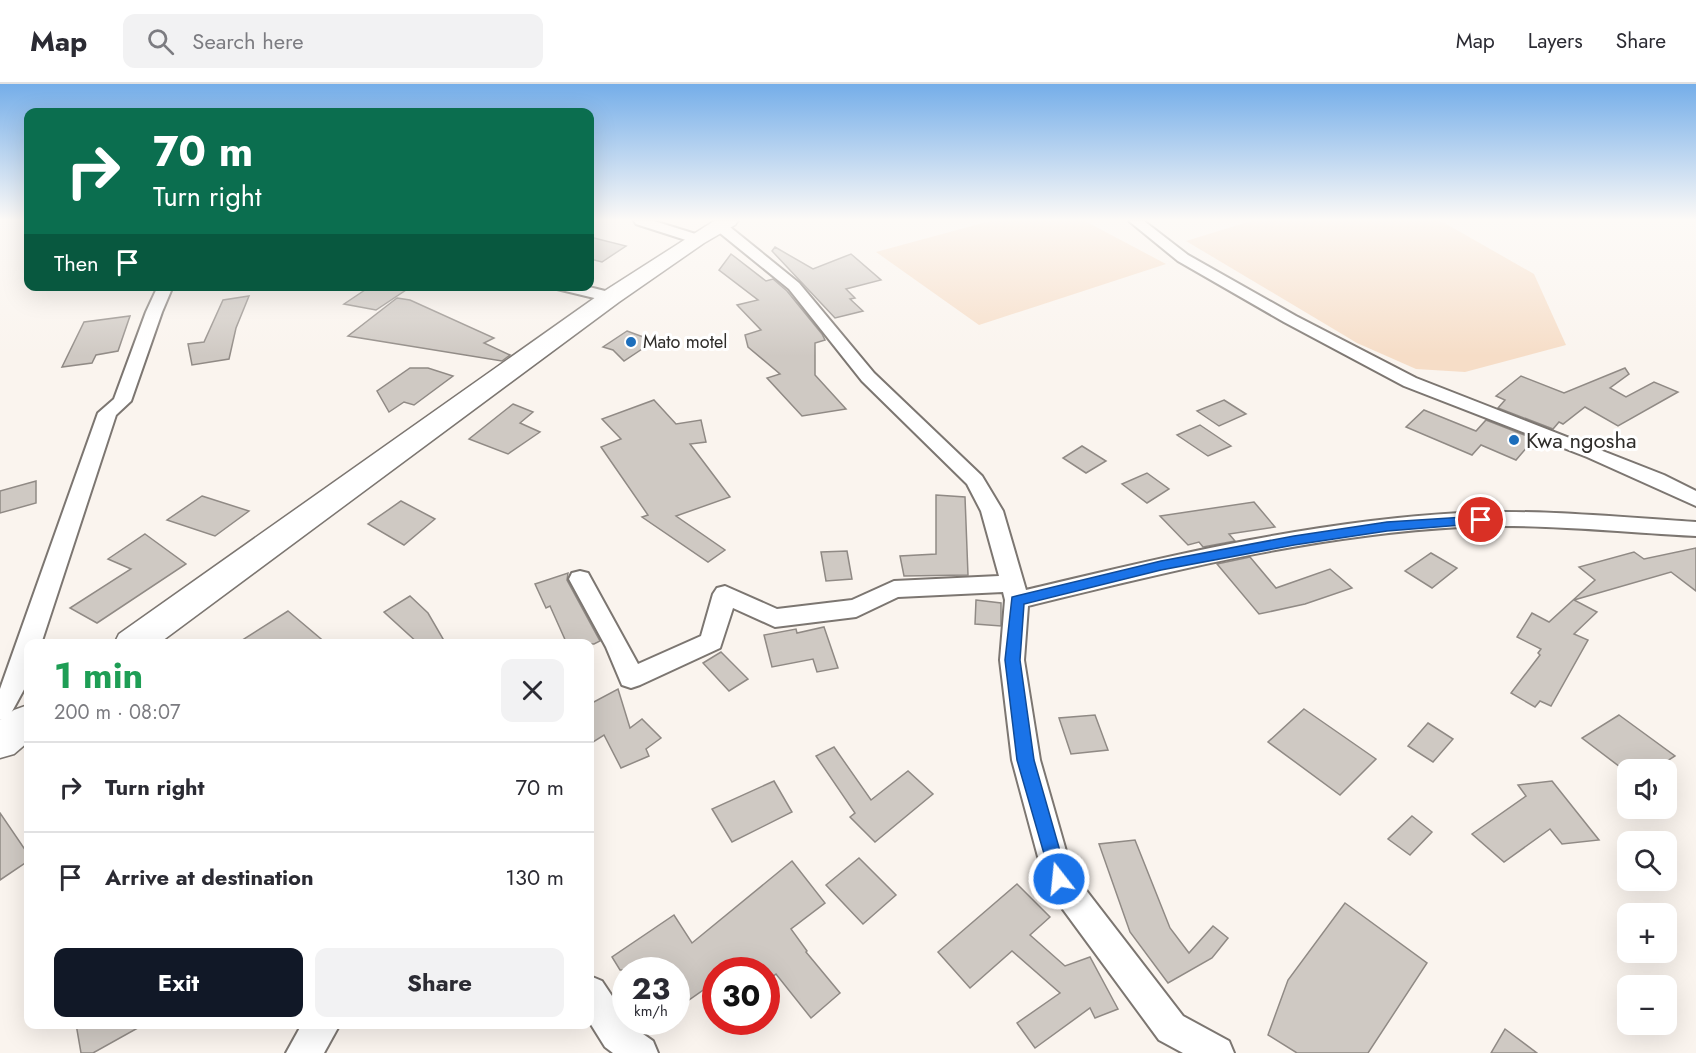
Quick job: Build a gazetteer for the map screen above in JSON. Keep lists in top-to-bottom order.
{
  "places": ["Mato motel", "Kwa ngosha"],
  "page": {
    "header": "Map",
    "search": "Search here",
    "nav": ["Map", "Layers", "Share"],
    "turn": ["70 m", "Turn right"],
    "then": "Then",
    "heading": ["1 min", "200 m · 08:07"],
    "list": [
      {
        "name": "Turn right",
        "value": "70 m"
      },
      {
        "name": "Arrive at destination",
        "value": "130 m"
      }
    ],
    "map_buttons": ["+", "−"],
    "buttons": ["Exit", "Share"],
    "speed": "23 km/h",
    "limit": "30"
  }
}
